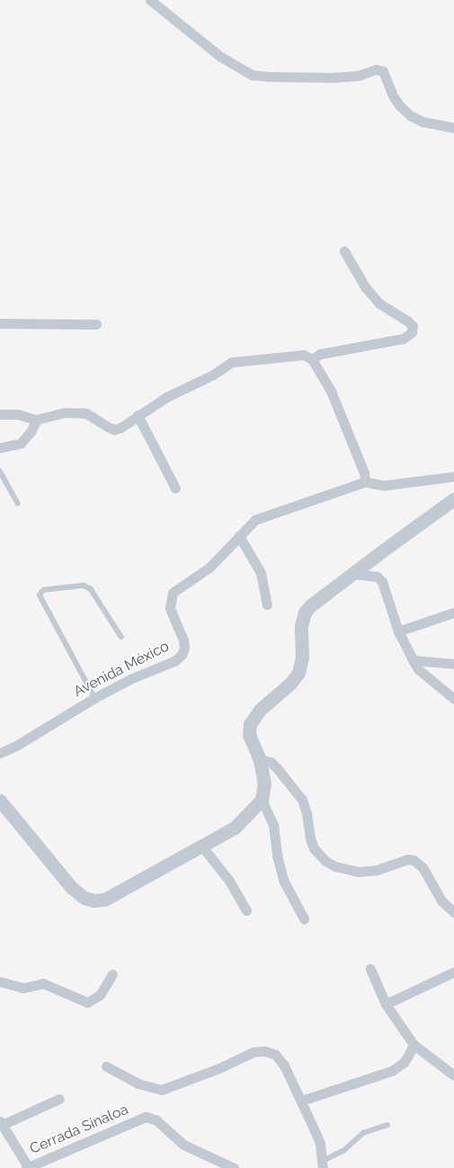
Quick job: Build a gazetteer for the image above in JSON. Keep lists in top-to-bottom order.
{
  "streets": {
    "street": ["Avenida México", "Cerrada Sinaloa"]
  }
}
